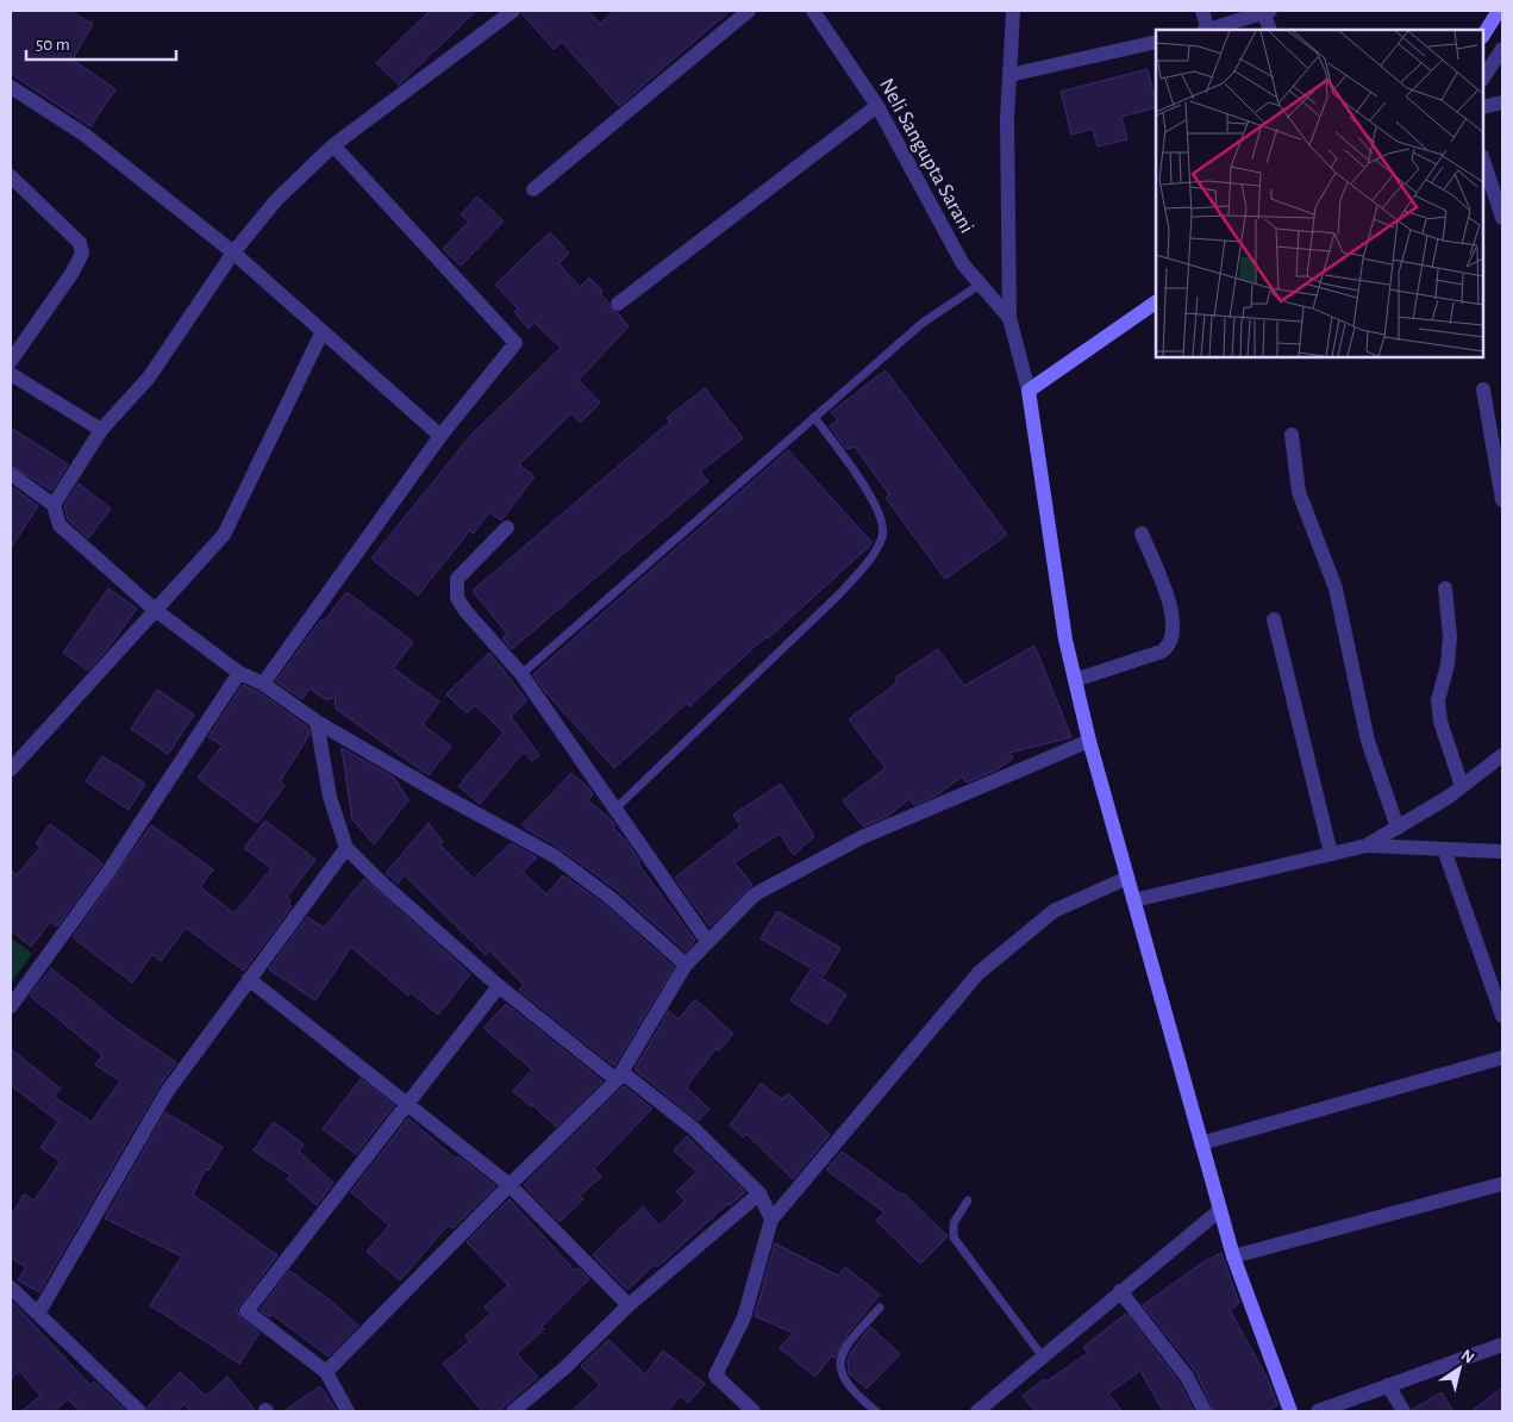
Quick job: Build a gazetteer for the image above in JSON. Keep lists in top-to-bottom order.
{
  "streets": {
    "street": ["Neli Sangupta Sarani"]
  },
  "scale_bar": "50 m",
  "north": "top right"
}
